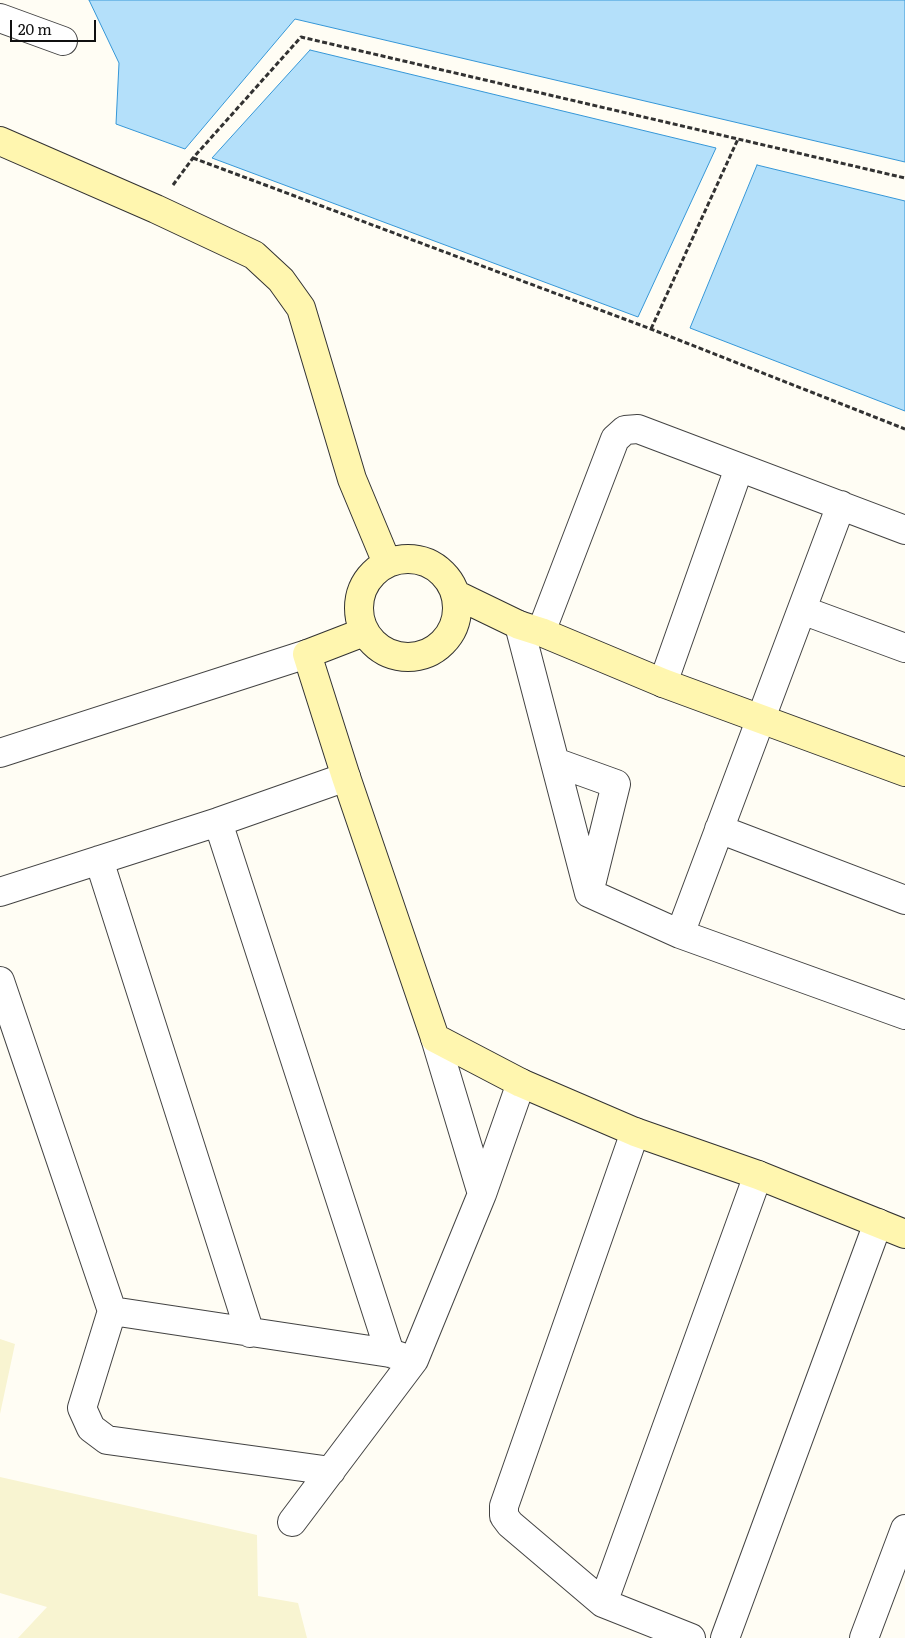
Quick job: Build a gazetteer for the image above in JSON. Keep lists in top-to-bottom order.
{
  "scale_bar": "20 m"
}
